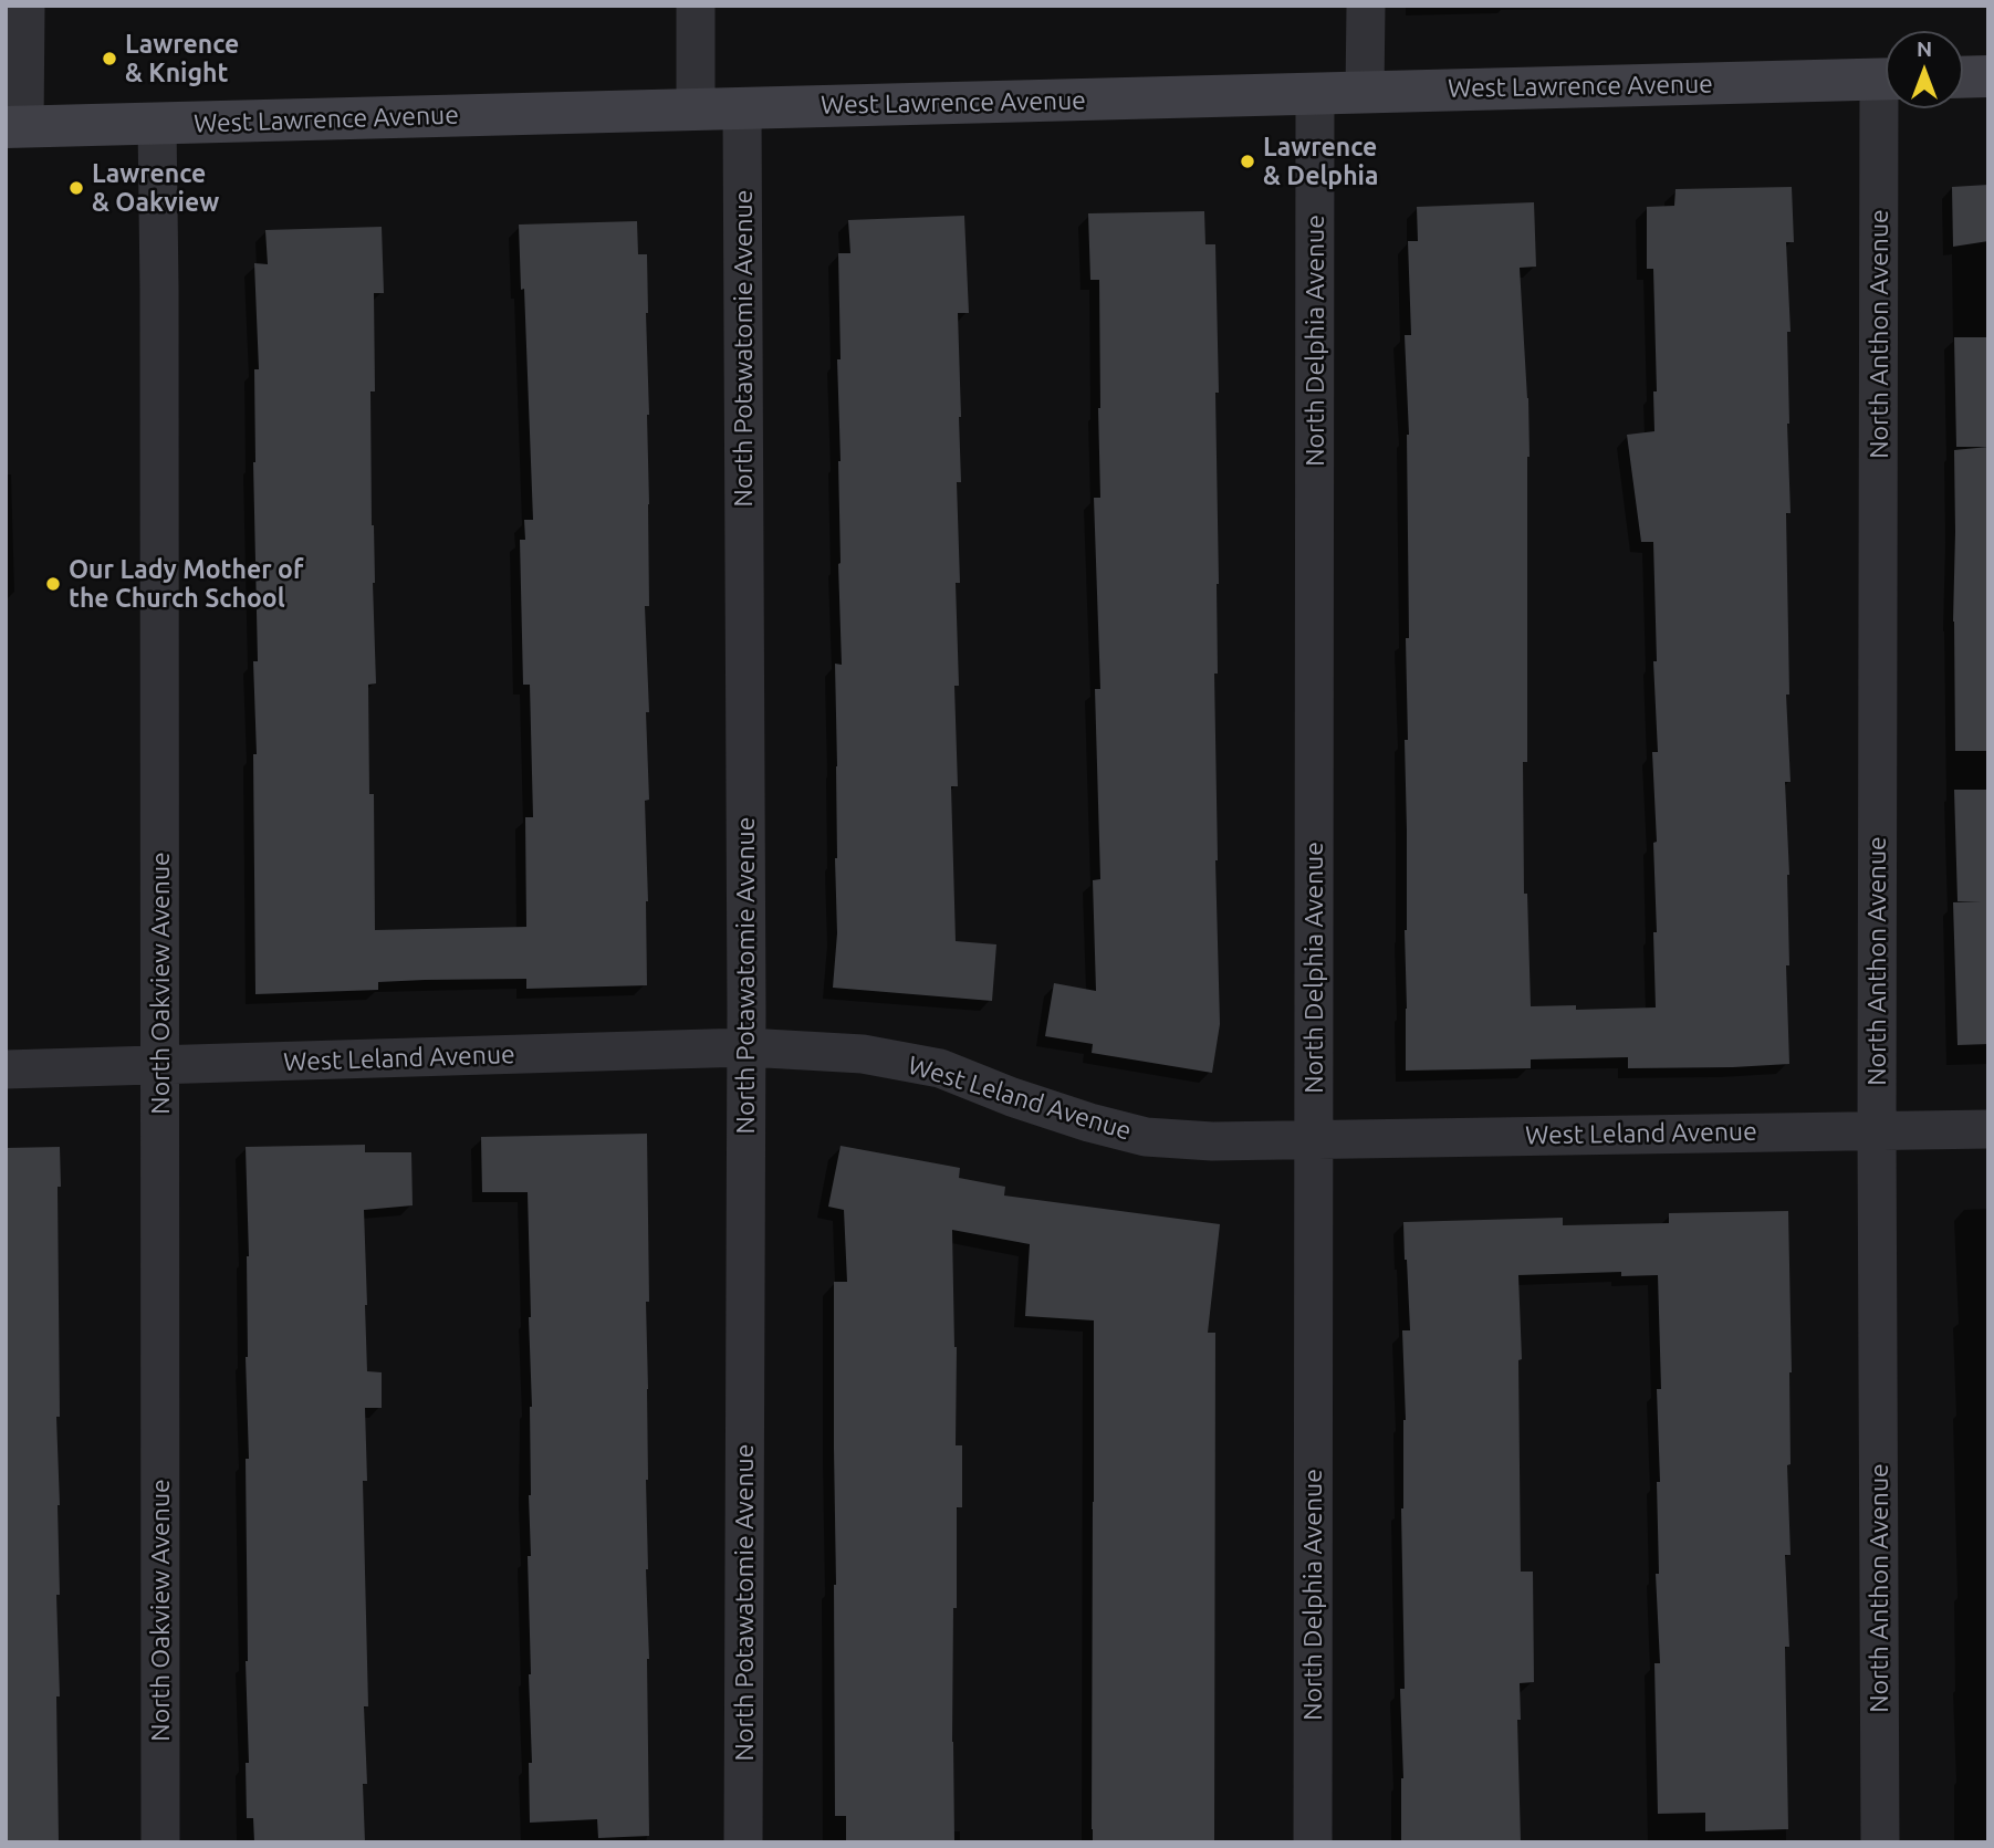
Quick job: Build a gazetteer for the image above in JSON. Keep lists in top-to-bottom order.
{
  "streets": {
    "main road": ["West Lawrence Avenue"],
    "street": [
      "North Anthon Avenue",
      "North Delphia Avenue",
      "North Potawatomie Avenue",
      "North Oakview Avenue",
      "West Leland Avenue"
    ]
  },
  "crossings": [
    ["West Lawrence Avenue", "North Delphia Avenue"],
    ["West Lawrence Avenue", "North Potawatomie Avenue"],
    ["West Lawrence Avenue", "North Oakview Avenue"],
    ["North Anthon Avenue", "West Leland Avenue"],
    ["North Delphia Avenue", "West Leland Avenue"],
    ["North Potawatomie Avenue", "West Leland Avenue"],
    ["North Oakview Avenue", "West Leland Avenue"]
  ],
  "places": [
    "Lawrence & Knight",
    "Lawrence & Delphia",
    "Lawrence & Oakview",
    "Our Lady Mother of the Church School"
  ],
  "north": "top"
}
